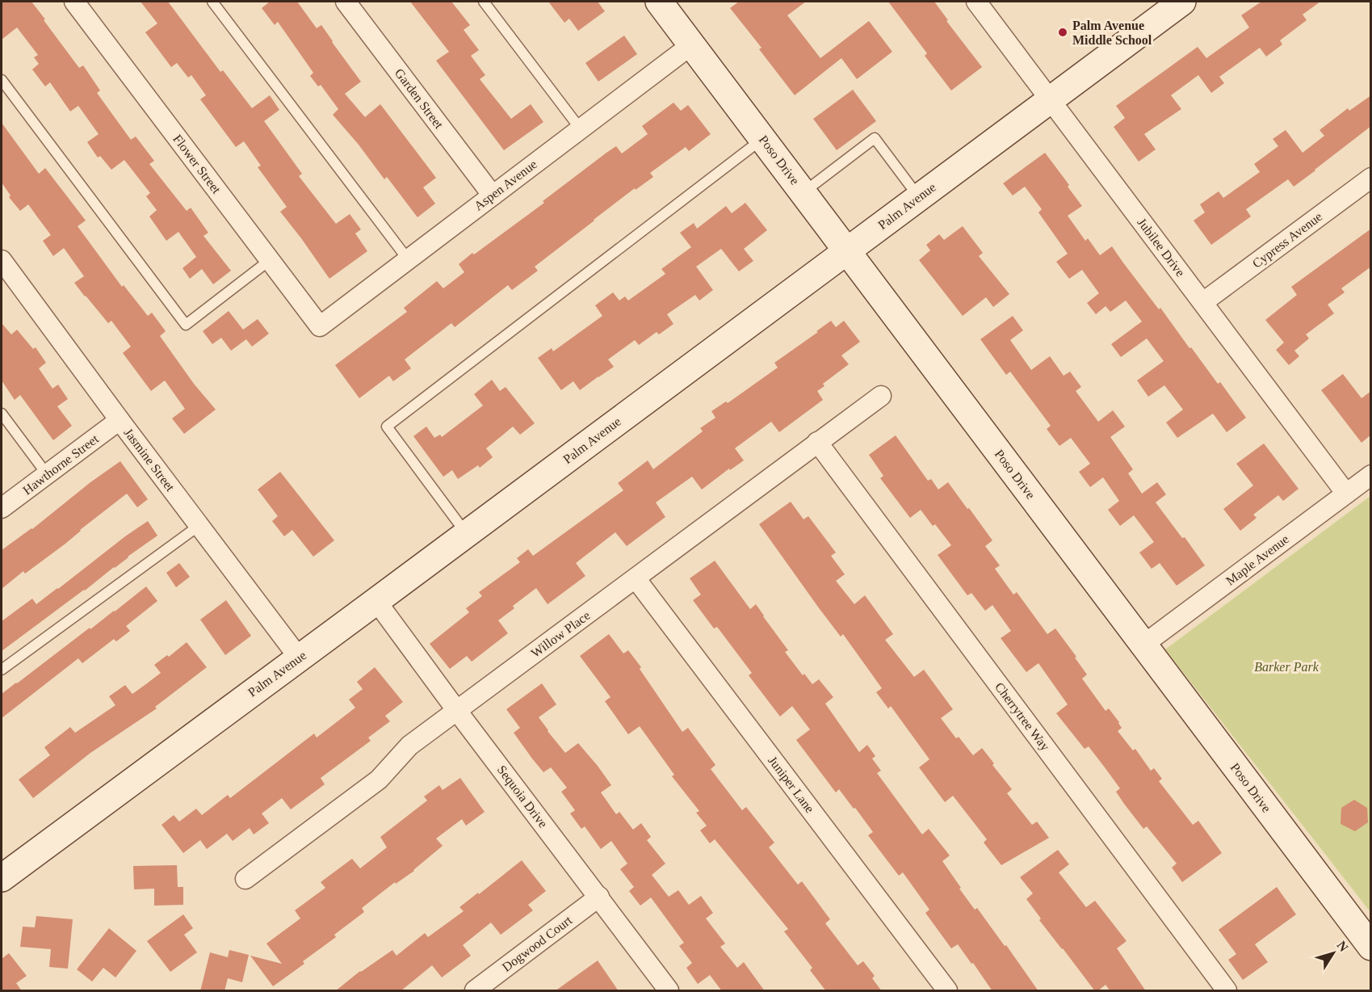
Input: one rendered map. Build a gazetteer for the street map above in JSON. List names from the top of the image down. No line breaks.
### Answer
{"streets":{"main road":["Poso Drive","Palm Avenue"],"street":["Garden Street","Flower Street","Aspen Avenue","Cypress Avenue","Jubilee Drive","Jasmine Street","Hawthorne Street","Maple Avenue","Willow Place","Cherrytree Way","Juniper Lane","Sequoia Drive","Dogwood Court"]},"crossings":[["Garden Street","Aspen Avenue"],["Poso Drive","Aspen Avenue"],["Poso Drive","Palm Avenue"],["Poso Drive","Maple Avenue"],["Flower Street","Aspen Avenue"],["Palm Avenue","Jubilee Drive"],["Palm Avenue","Jasmine Street"],["Palm Avenue","Sequoia Drive"],["Cypress Avenue","Jubilee Drive"],["Jubilee Drive","Maple Avenue"],["Jasmine Street","Hawthorne Street"],["Willow Place","Cherrytree Way"],["Willow Place","Juniper Lane"],["Willow Place","Sequoia Drive"],["Sequoia Drive","Dogwood Court"]],"parks":["Barker Park"],"places":["Palm Avenue Middle School"],"north":"top right"}
